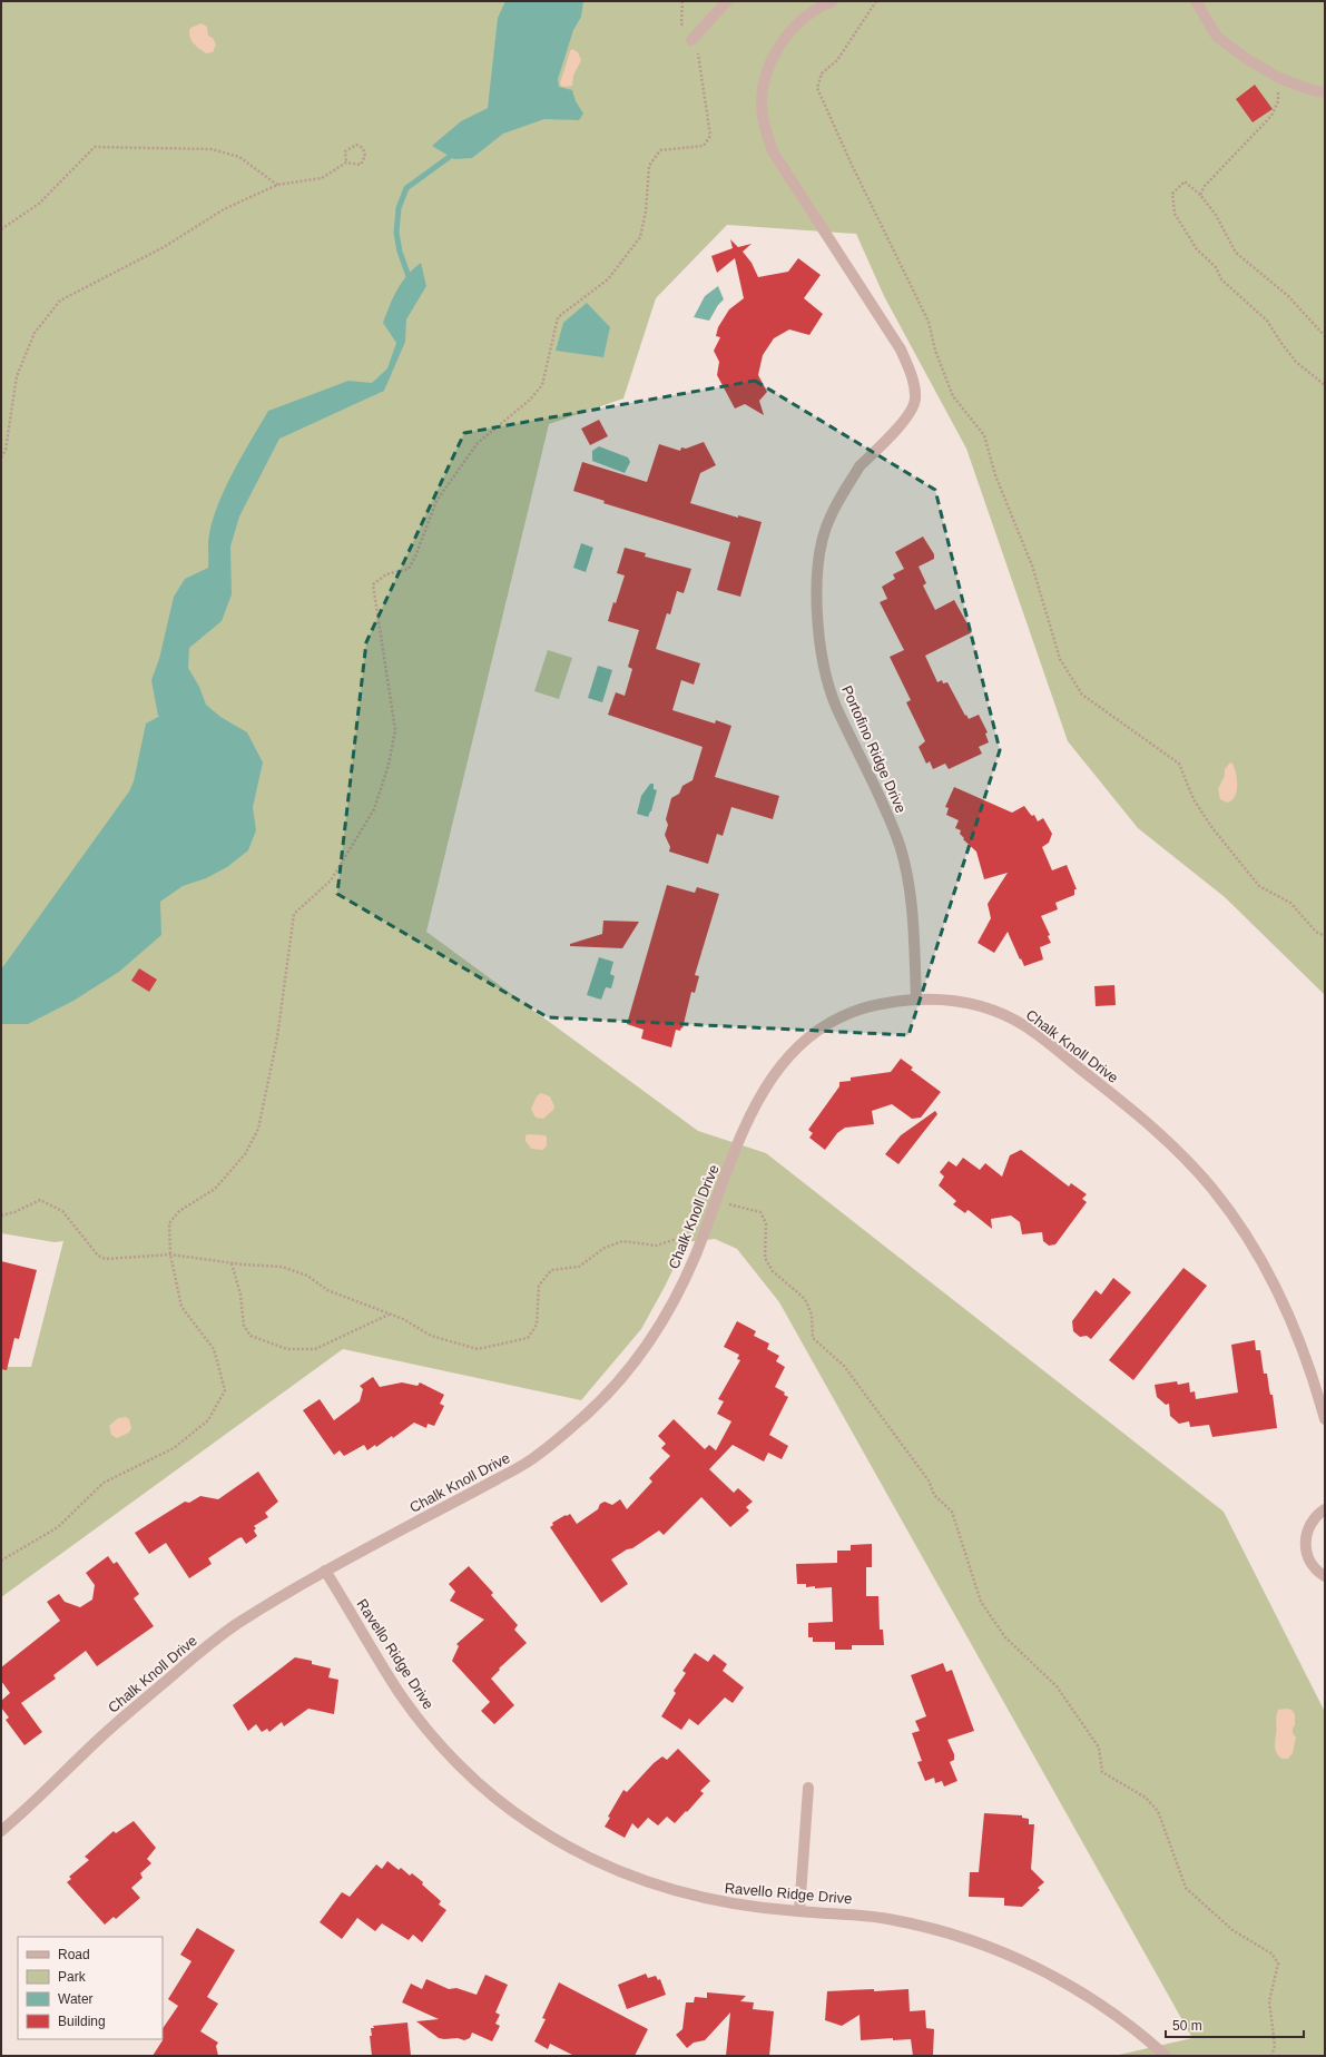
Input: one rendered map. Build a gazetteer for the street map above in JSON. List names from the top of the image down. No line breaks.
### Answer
{"streets":{"street":["Portofino Ridge Drive","Chalk Knoll Drive","Ravello Ridge Drive"]},"crossings":[["Portofino Ridge Drive","Chalk Knoll Drive"],["Chalk Knoll Drive","Ravello Ridge Drive"]],"legend":["Road","Park","Water","Building"],"scale_bar":"50 m"}
